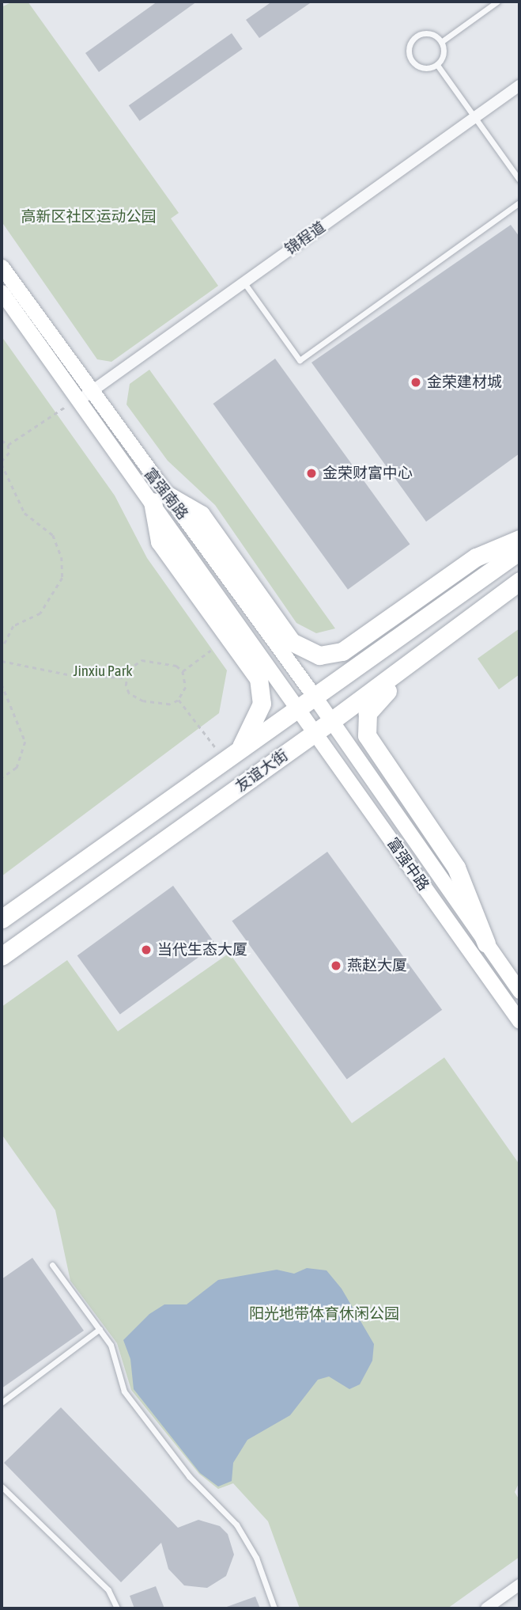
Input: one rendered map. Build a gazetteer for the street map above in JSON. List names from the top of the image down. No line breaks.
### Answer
{"streets":{"main road":["富强南路","友谊大街","富强中路"],"street":["锦程道"]},"crossings":[["锦程道","富强南路"],["富强南路","友谊大街"],["富强南路","富强中路"],["友谊大街","富强中路"]],"parks":["高新区社区运动公园","Jinxiu Park","阳光地带体育休闲公园"],"places":["金荣建材城","金荣财富中心","当代生态大厦","燕赵大厦"]}
